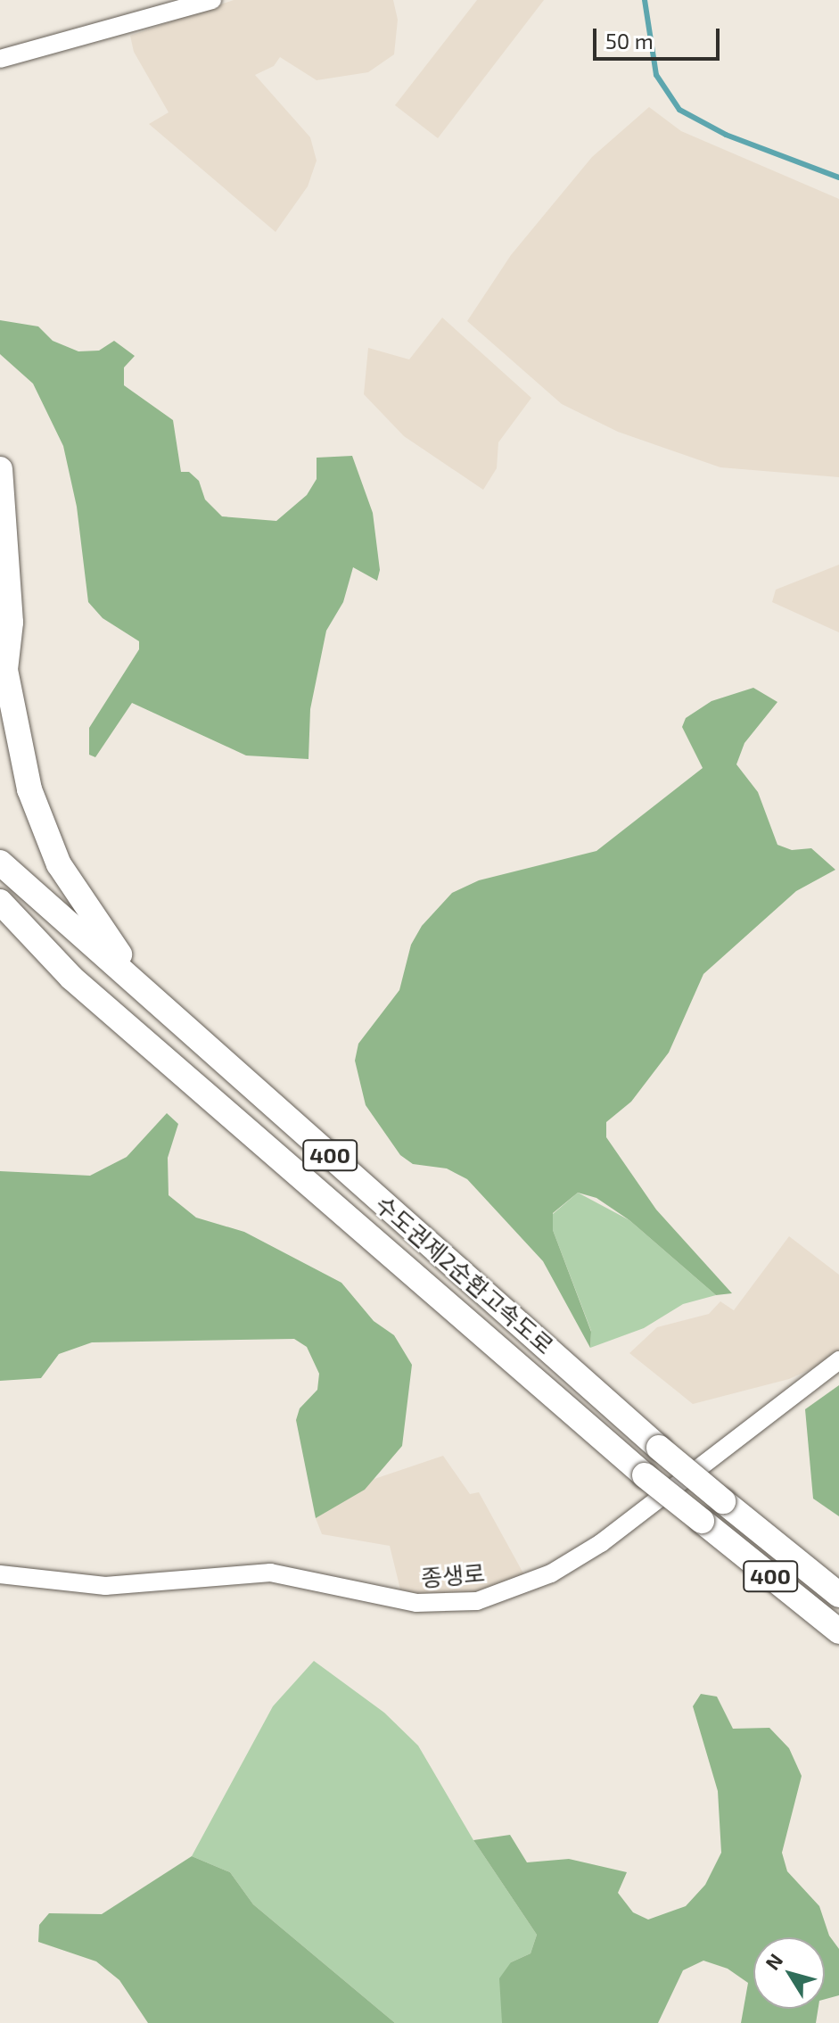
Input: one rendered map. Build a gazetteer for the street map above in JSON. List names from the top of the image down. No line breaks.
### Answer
{"streets":{"highway":["400","수도권제2순환고속도로"],"street":["종생로"]},"scale_bar":"50 m","north":"top left"}
